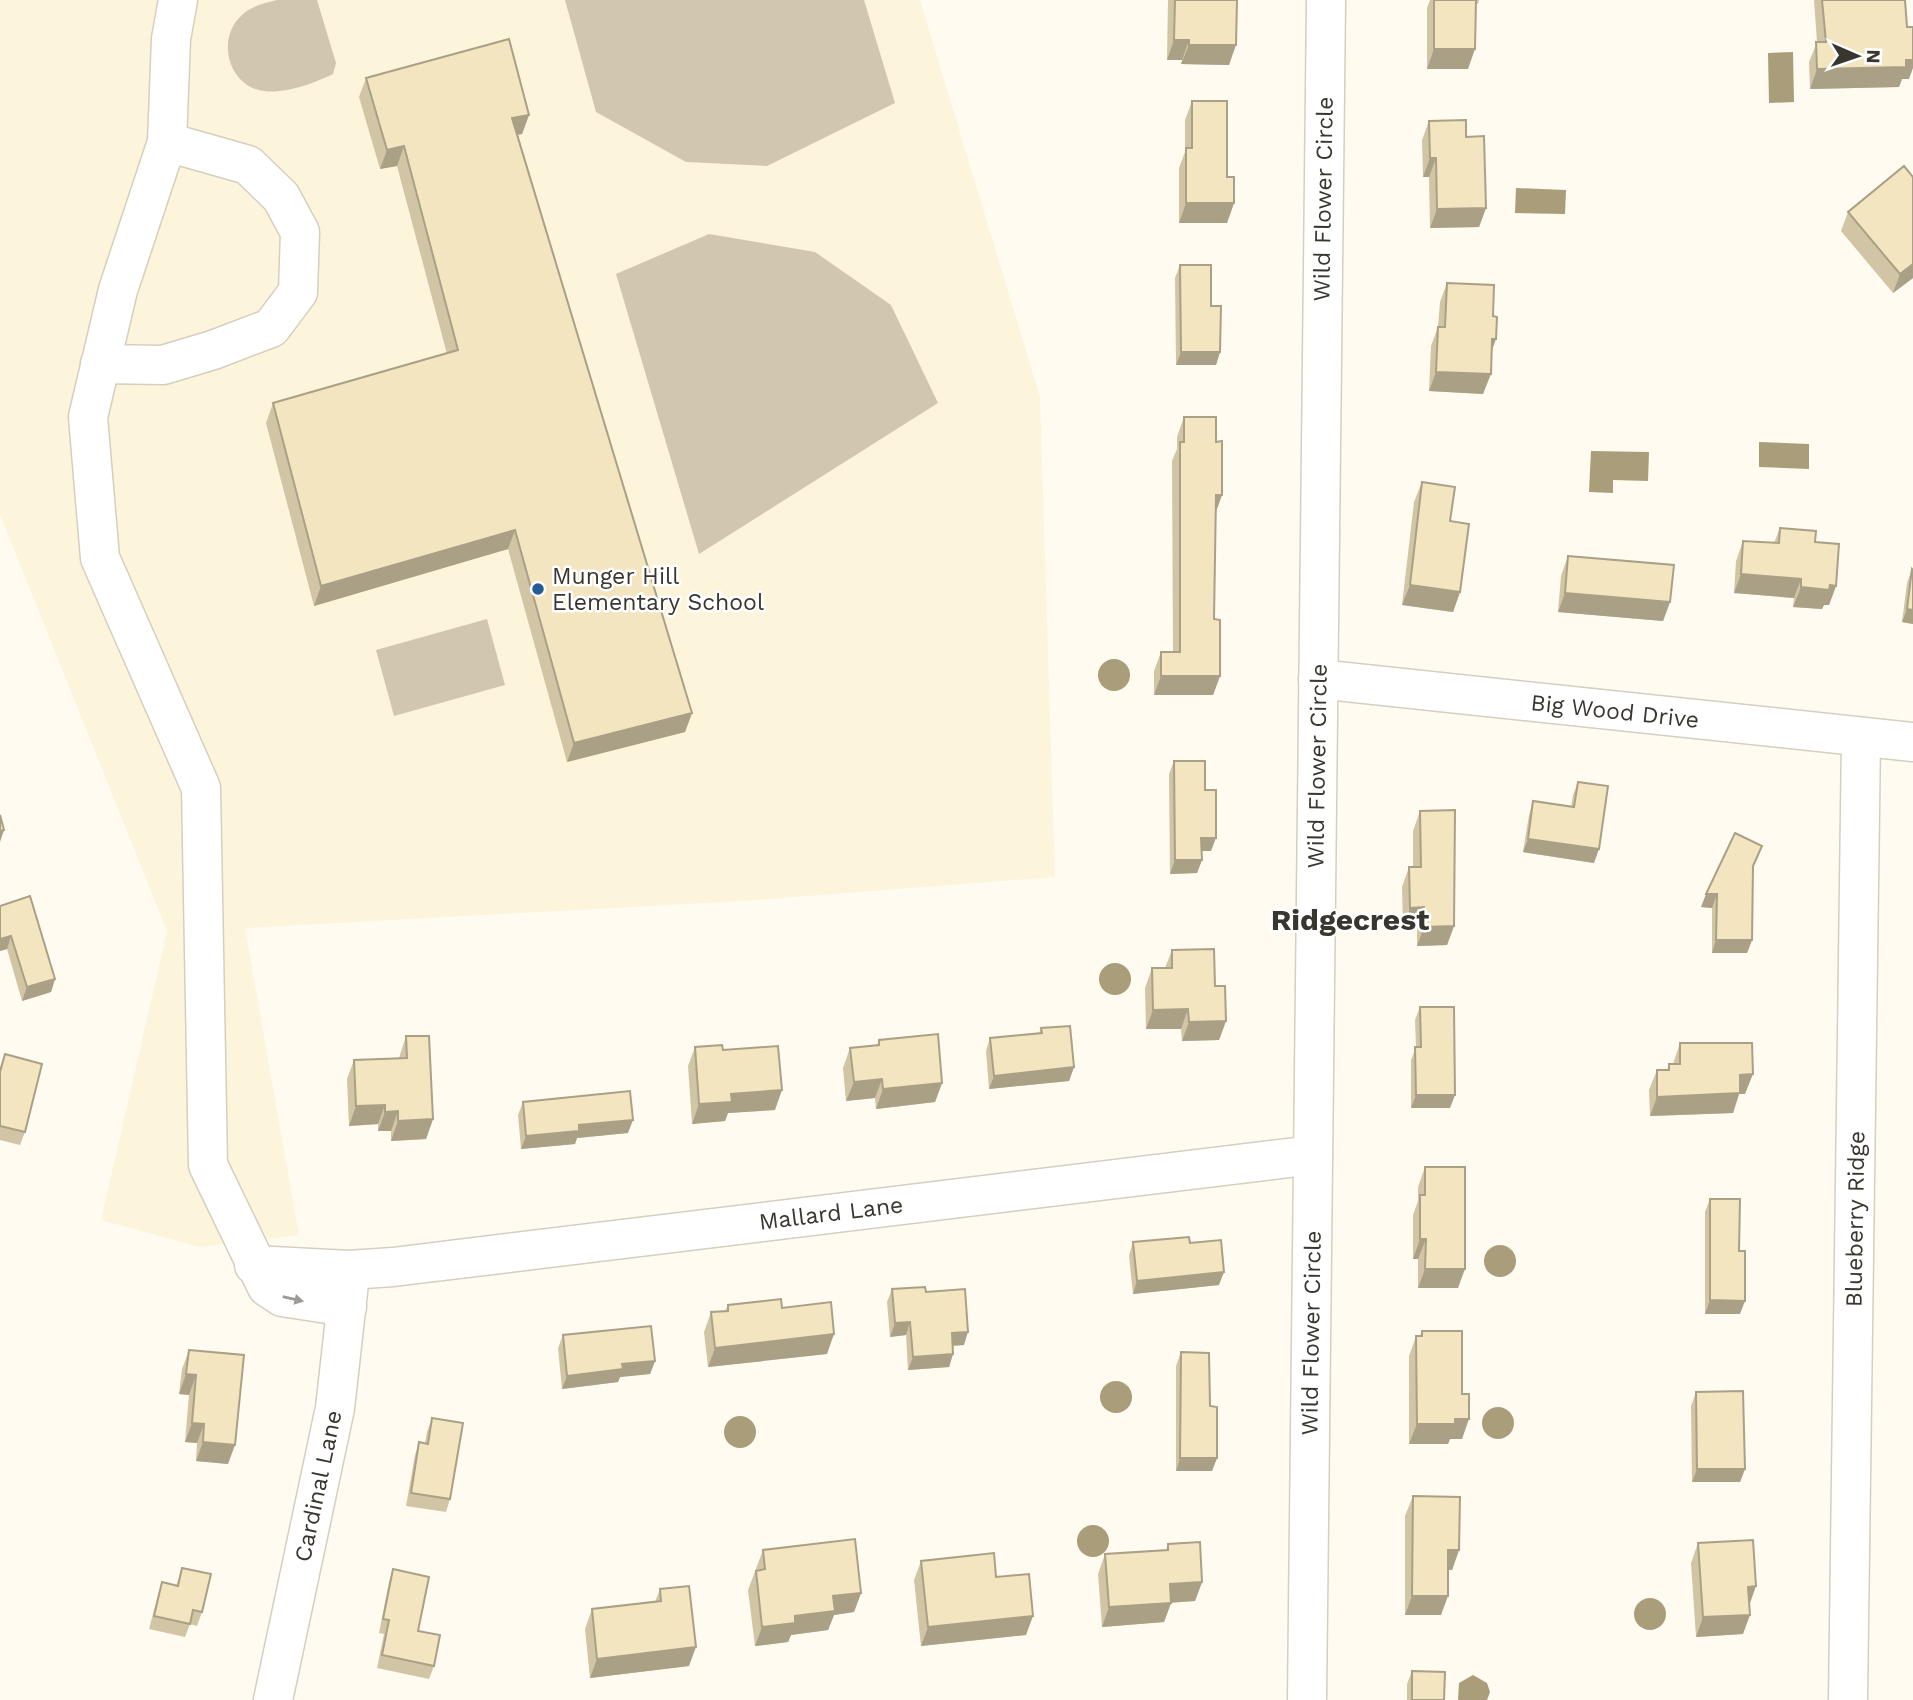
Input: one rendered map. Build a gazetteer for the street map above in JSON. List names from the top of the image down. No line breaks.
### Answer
{"streets":{"street":["Wild Flower Circle","Big Wood Drive","Mallard Lane","Blueberry Ridge","Cardinal Lane"]},"crossings":[["Wild Flower Circle","Big Wood Drive"],["Wild Flower Circle","Mallard Lane"],["Big Wood Drive","Blueberry Ridge"],["Mallard Lane","Cardinal Lane"]],"districts":["Ridgecrest"],"places":["Munger Hill Elementary School"],"north":"right"}
